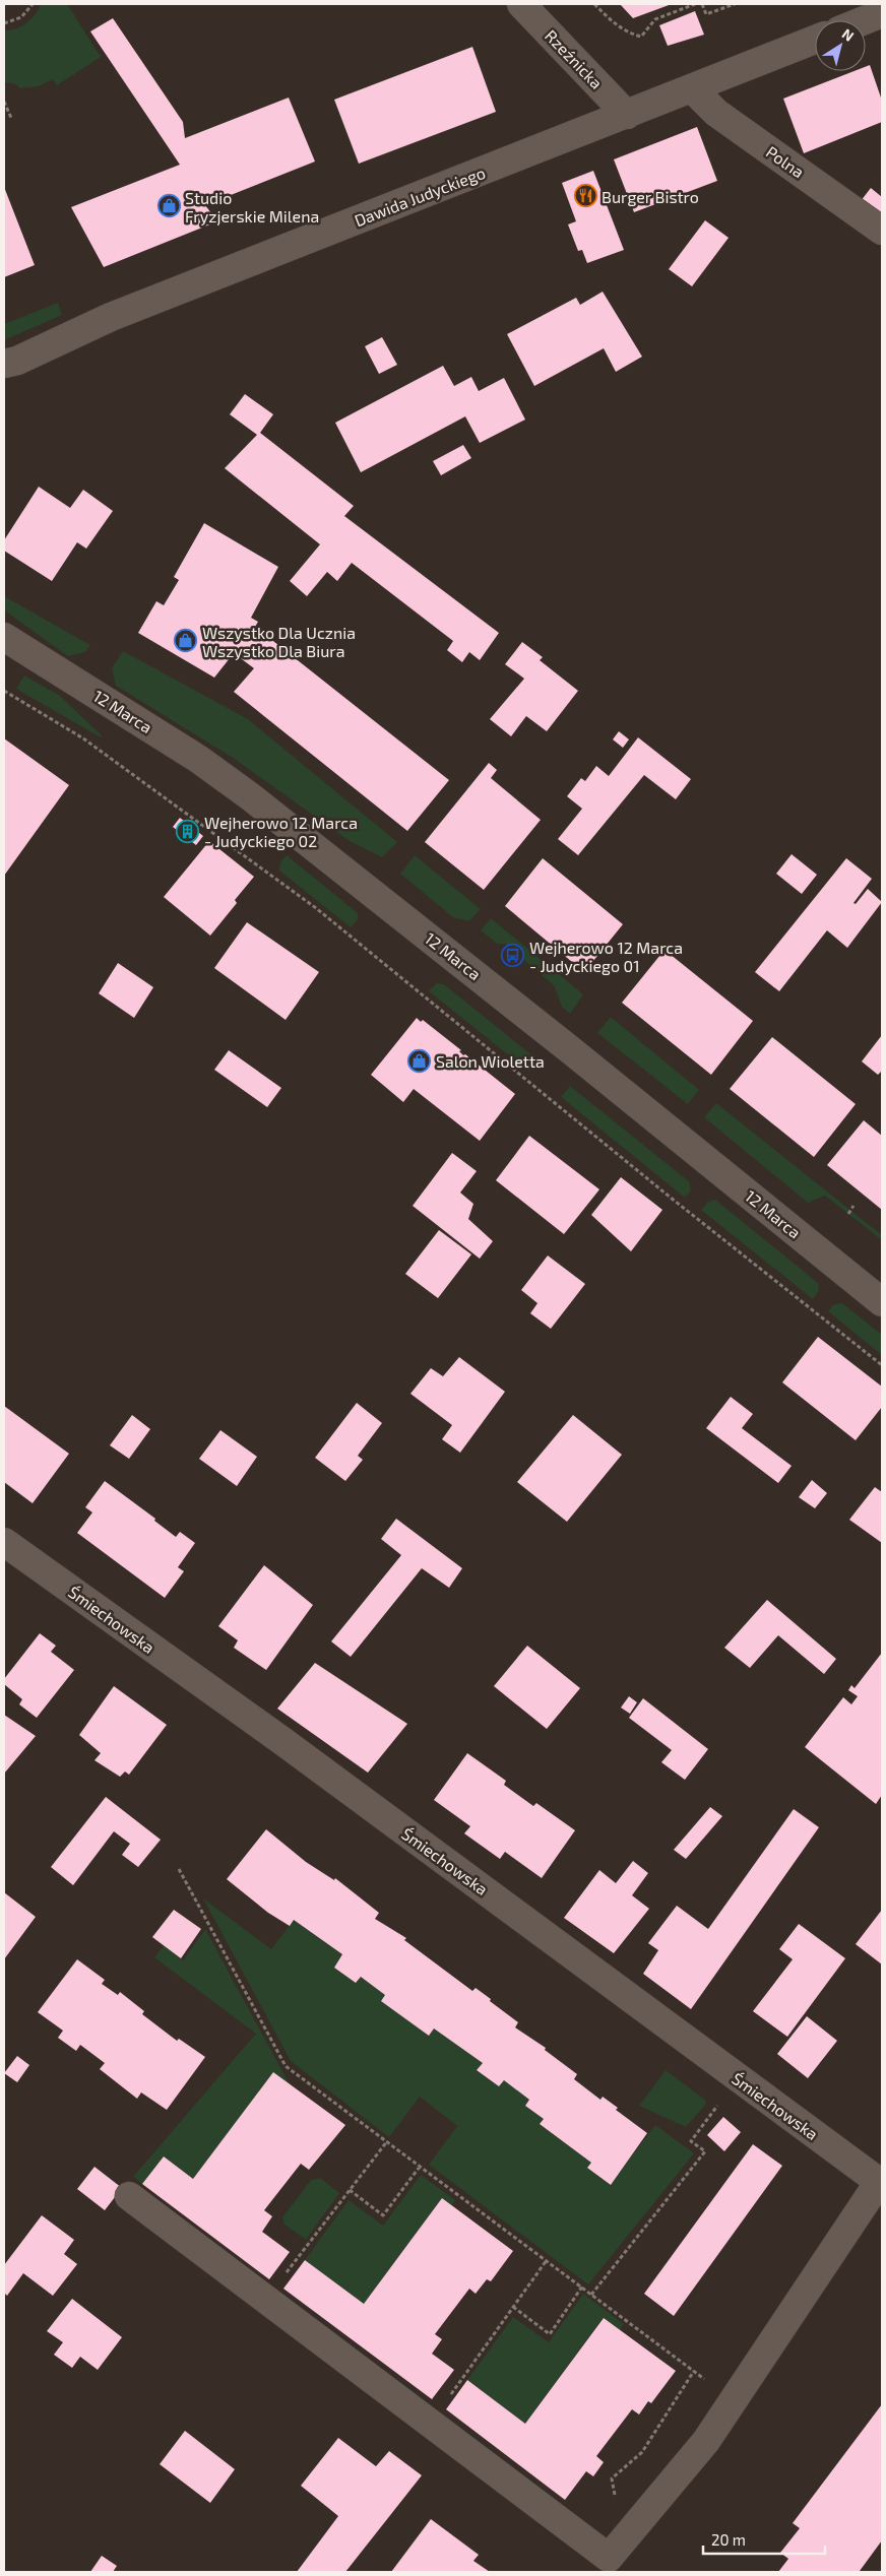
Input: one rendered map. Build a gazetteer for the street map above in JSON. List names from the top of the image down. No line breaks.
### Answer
{"streets":{"street":["Rzeźnicka","Polna","Dawida Judyckiego","12 Marca","Śmiechowska"]},"crossings":[["Rzeźnicka","Dawida Judyckiego"],["Polna","Dawida Judyckiego"]],"places":{"restaurant":["Burger Bistro"],"shop":["Studio Fryzjerskie Milena","Wszystko Dla Ucznia Wszystko Dla Biura","Salon Wioletta"],"building":["Wejherowo 12 Marca - Judyckiego 02"],"bus stop":["Wejherowo 12 Marca - Judyckiego 01"]},"scale_bar":"20 m","north":"top right"}
